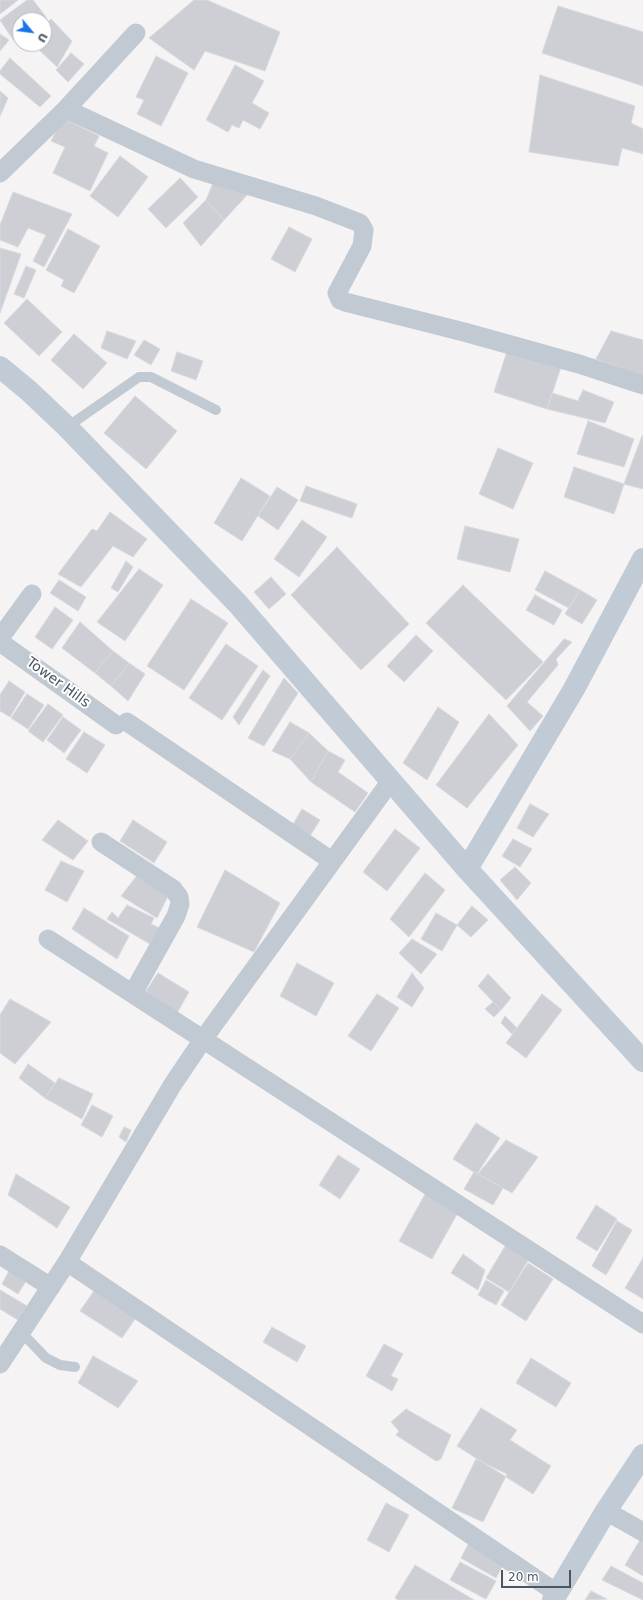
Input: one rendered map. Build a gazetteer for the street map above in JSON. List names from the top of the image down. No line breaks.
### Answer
{"streets":{"street":["Tower Hills"]},"scale_bar":"20 m","north":"bottom right"}
